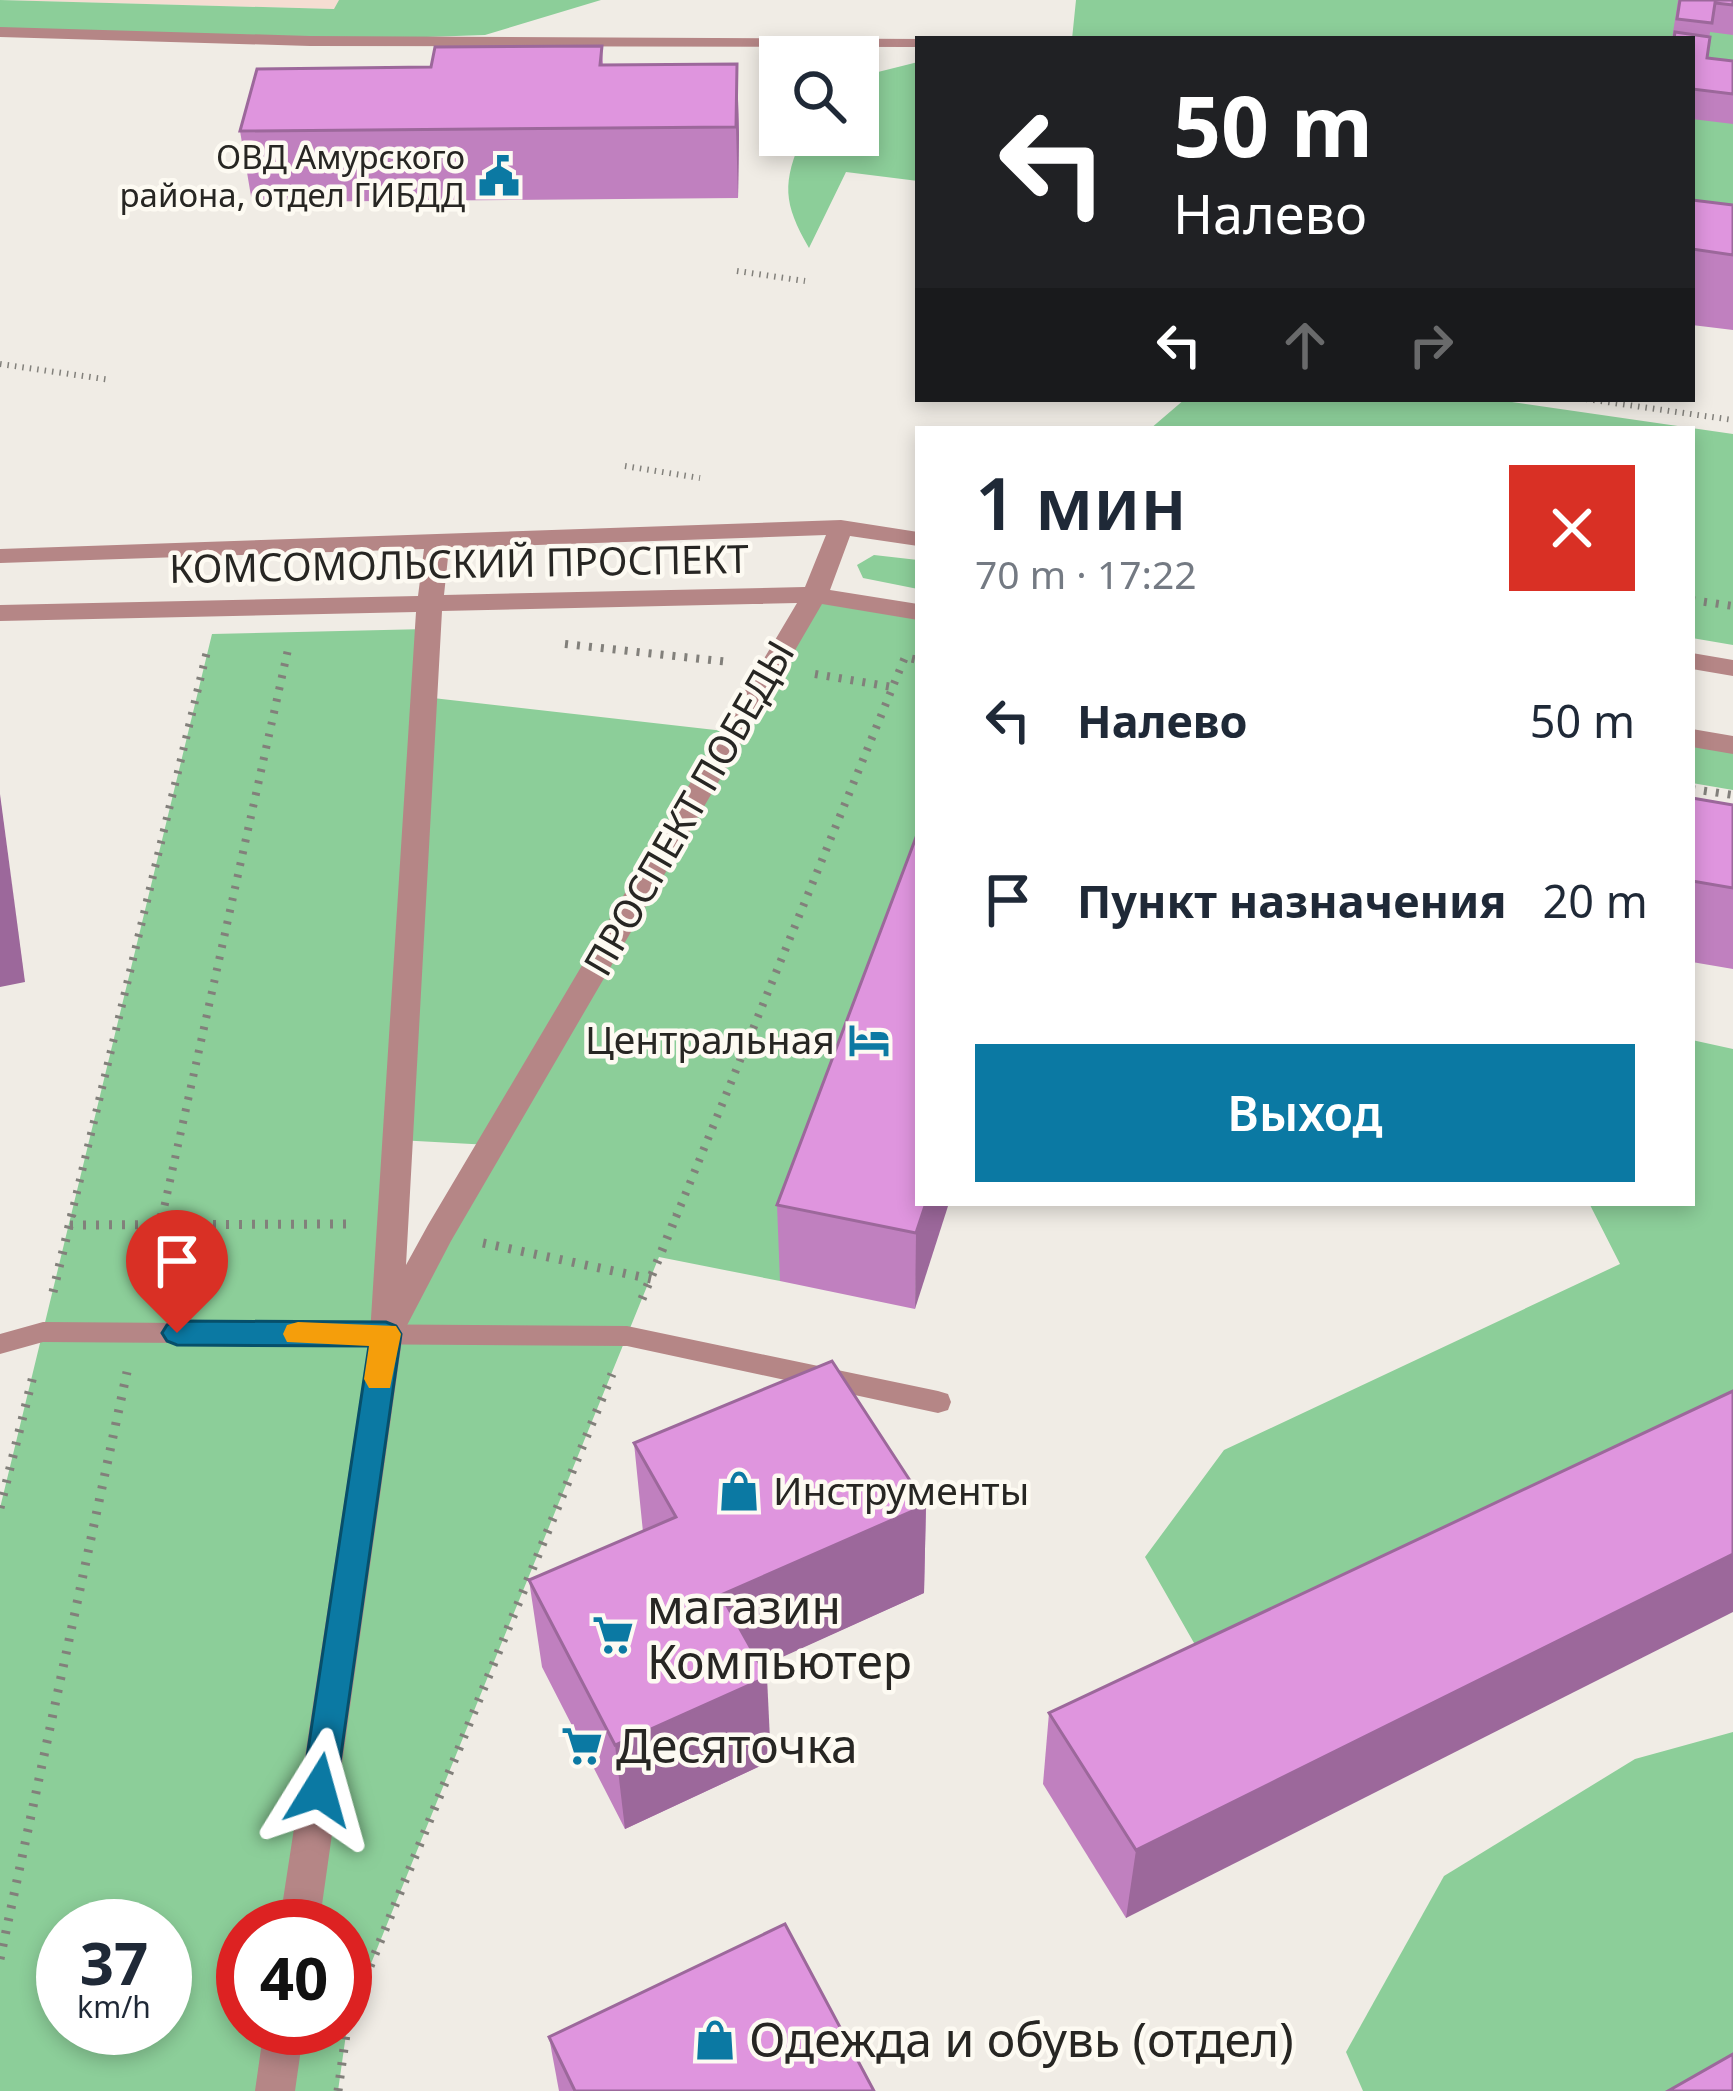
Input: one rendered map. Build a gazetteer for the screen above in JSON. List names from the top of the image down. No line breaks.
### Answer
{"streets":{"street":["КОМСОМОЛЬСКИЙ ПРОСПЕКТ","ПРОСПЕКТ ПОБЕДЫ"]},"crossings":[["КОМСОМОЛЬСКИЙ ПРОСПЕКТ","ПРОСПЕКТ ПОБЕДЫ"]],"places":{"public building":["ОВД Амурского района, отдел ГИБДД"],"hotel":["Центральная"],"shop":["Инструменты","Одежда и обувь (отдел)"],"supermarket":["магазин Компьютер","Десяточка"]},"page":{"turn":["50 m","Налево"],"heading":["1 мин","70 m · 17:22"],"list":[{"name":"Налево","value":"50 m"},{"name":"Пункт назначения","value":"20 m"}],"buttons":"Выход","speed":"37 km/h","limit":"40"}}
